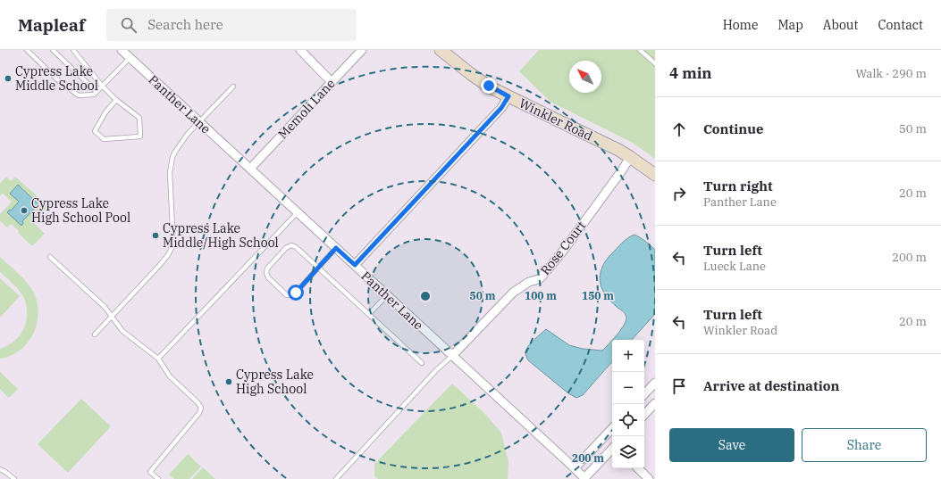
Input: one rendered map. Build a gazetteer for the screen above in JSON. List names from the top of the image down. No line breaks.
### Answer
{"streets":{"street":["Panther Lane","Memoli Lane","Winkler Road","Rose Court"]},"crossings":[["Panther Lane","Memoli Lane"],["Panther Lane","Rose Court"],["Winkler Road","Rose Court"]],"places":["Cypress Lake Middle School","Cypress Lake High School Pool","Cypress Lake Middle/High School","Cypress Lake High School"],"north":"top left","page":{"header":"Mapleaf","search":"Search here","nav":["Home","Map","About","Contact"],"heading":["4 min","Walk · 290 m"],"list":[["Continue","50 m"],["Turn right","Panther Lane","20 m"],["Turn left","Lueck Lane","200 m"],["Turn left","Winkler Road","20 m"],"Arrive at destination"],"map_buttons":["+","−"],"buttons":["Save","Share"]},"rings":["50 m","100 m","150 m","200 m"]}
